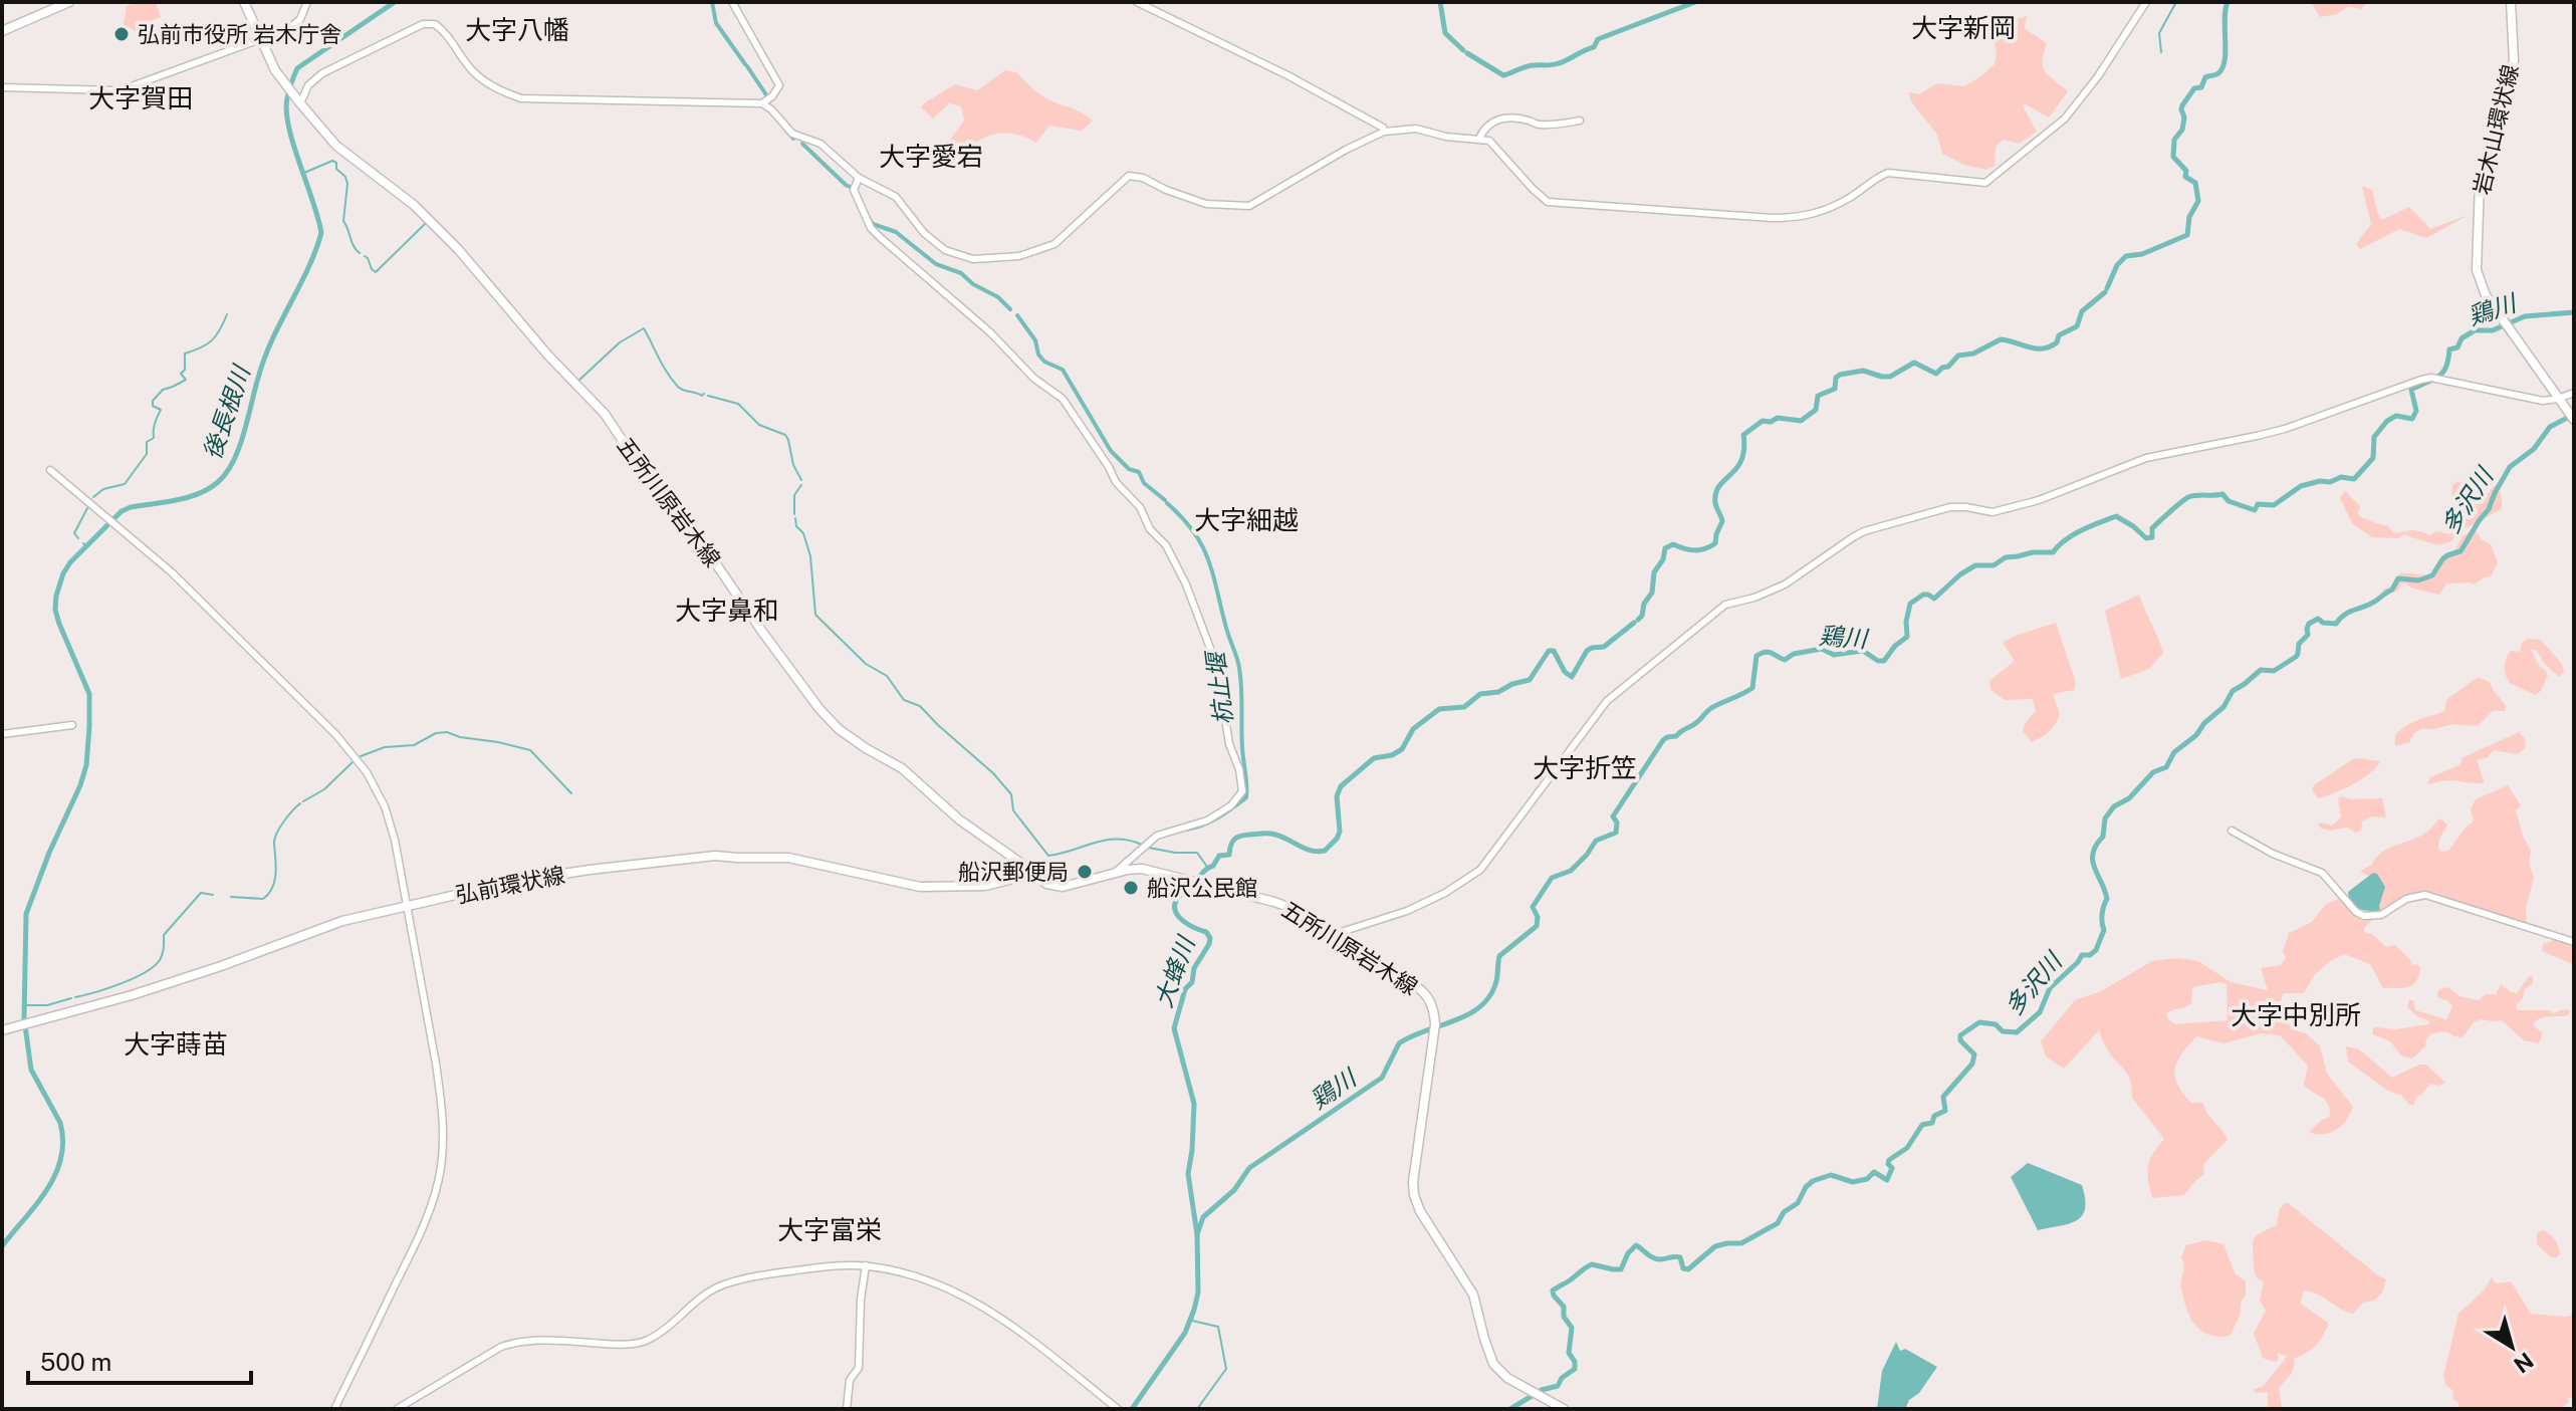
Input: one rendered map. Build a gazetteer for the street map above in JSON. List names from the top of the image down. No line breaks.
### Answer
{"streets":{"main road":["岩木山環状線","五所川原岩木線","弘前環状線"]},"crossings":[["五所川原岩木線","弘前環状線"]],"districts":["大字新岡","大字八幡","大字賀田","大字愛宕","大字細越","大字鼻和","大字折笠","大字中別所","大字蒔苗","大字富栄"],"water":["鶏川","後長根川","多沢川","杭止堰","大蜂川"],"places":["弘前市役所 岩木庁舎","船沢郵便局","船沢公民館"],"scale_bar":"500 m","north":"bottom right"}
